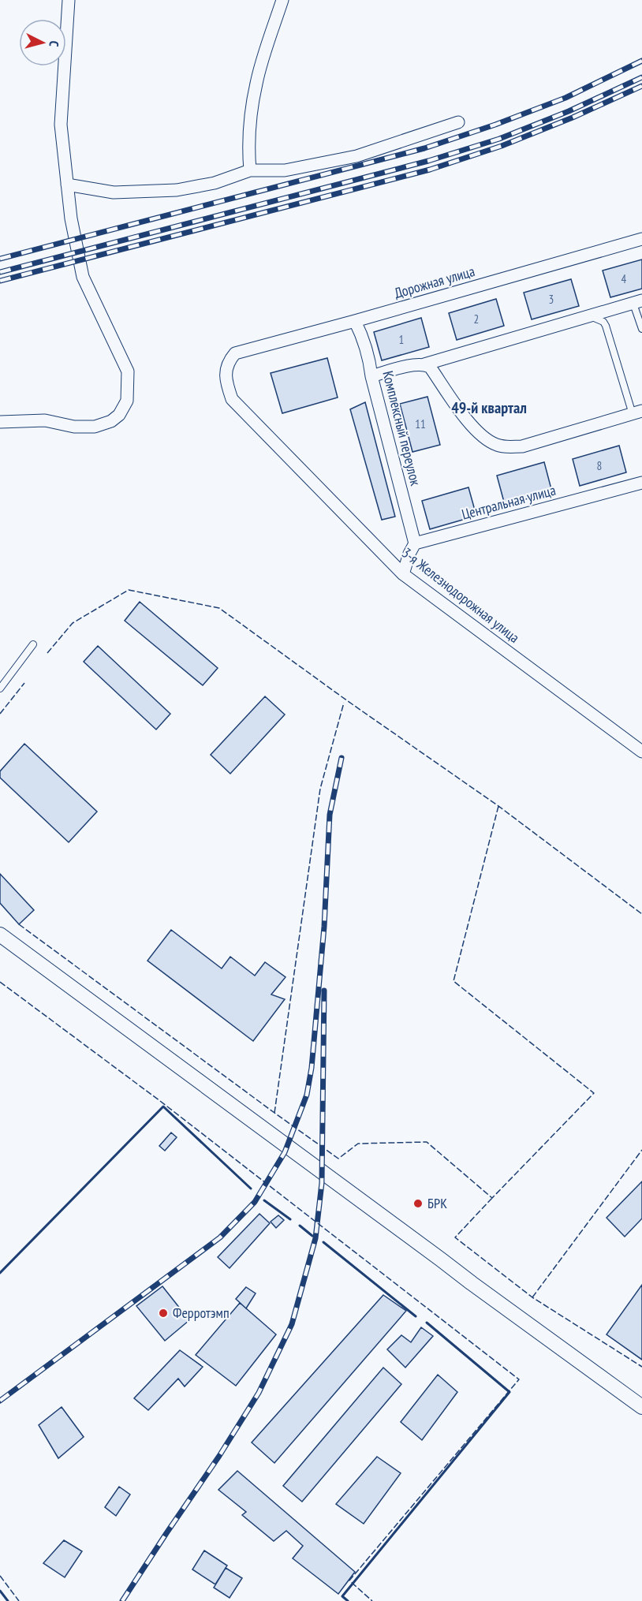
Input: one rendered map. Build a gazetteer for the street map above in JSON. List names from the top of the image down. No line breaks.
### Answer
{"streets":{"street":["Дорожная улица","Комплексный переулок","Центральная улица","3-я Железнодорожная улица"]},"crossings":[["Дорожная улица","Комплексный переулок"],["Дорожная улица","3-я Железнодорожная улица"],["Комплексный переулок","Центральная улица"]],"districts":["49-й квартал"],"places":["БРК","Ферротэмп"],"house_numbers":["4","3","2","1","11","8"],"north":"right"}
